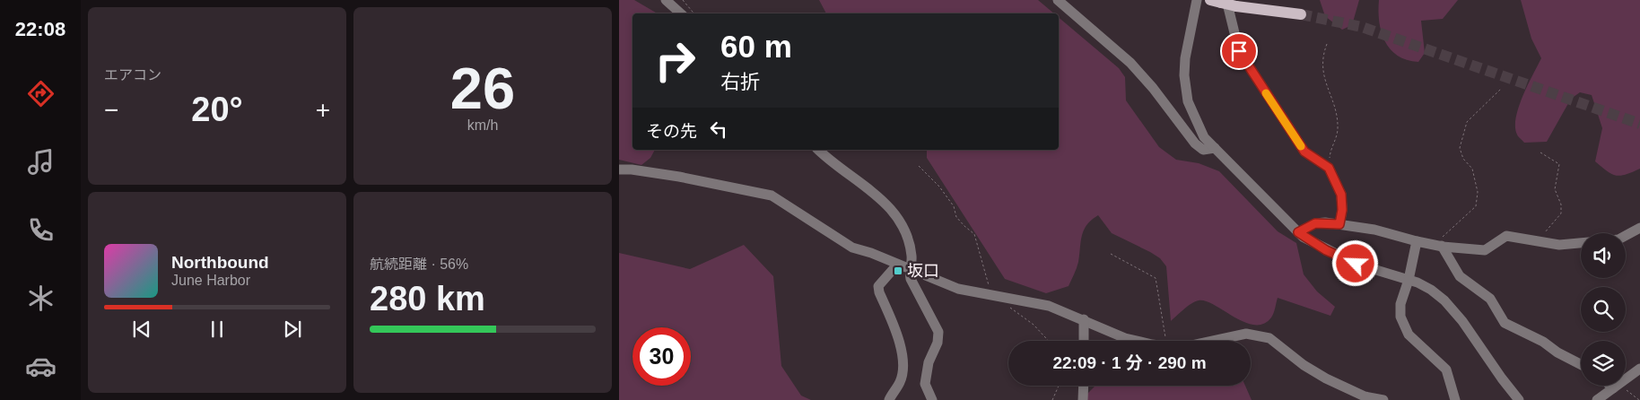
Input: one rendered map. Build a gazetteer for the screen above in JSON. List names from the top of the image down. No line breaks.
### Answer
{"places":{"transit":["坂口"]},"page":{"tabs":"22:08","tile":["エアコン",["26","km/h"],["航続距離 · 56%","280 km"]],"turn":["60 m","右折"],"heat":["−","20°","+"],"then":"その先","song":["Northbound","June Harbor"],"limit":"30","trip":"22:09 · 1 分 · 290 m"}}
